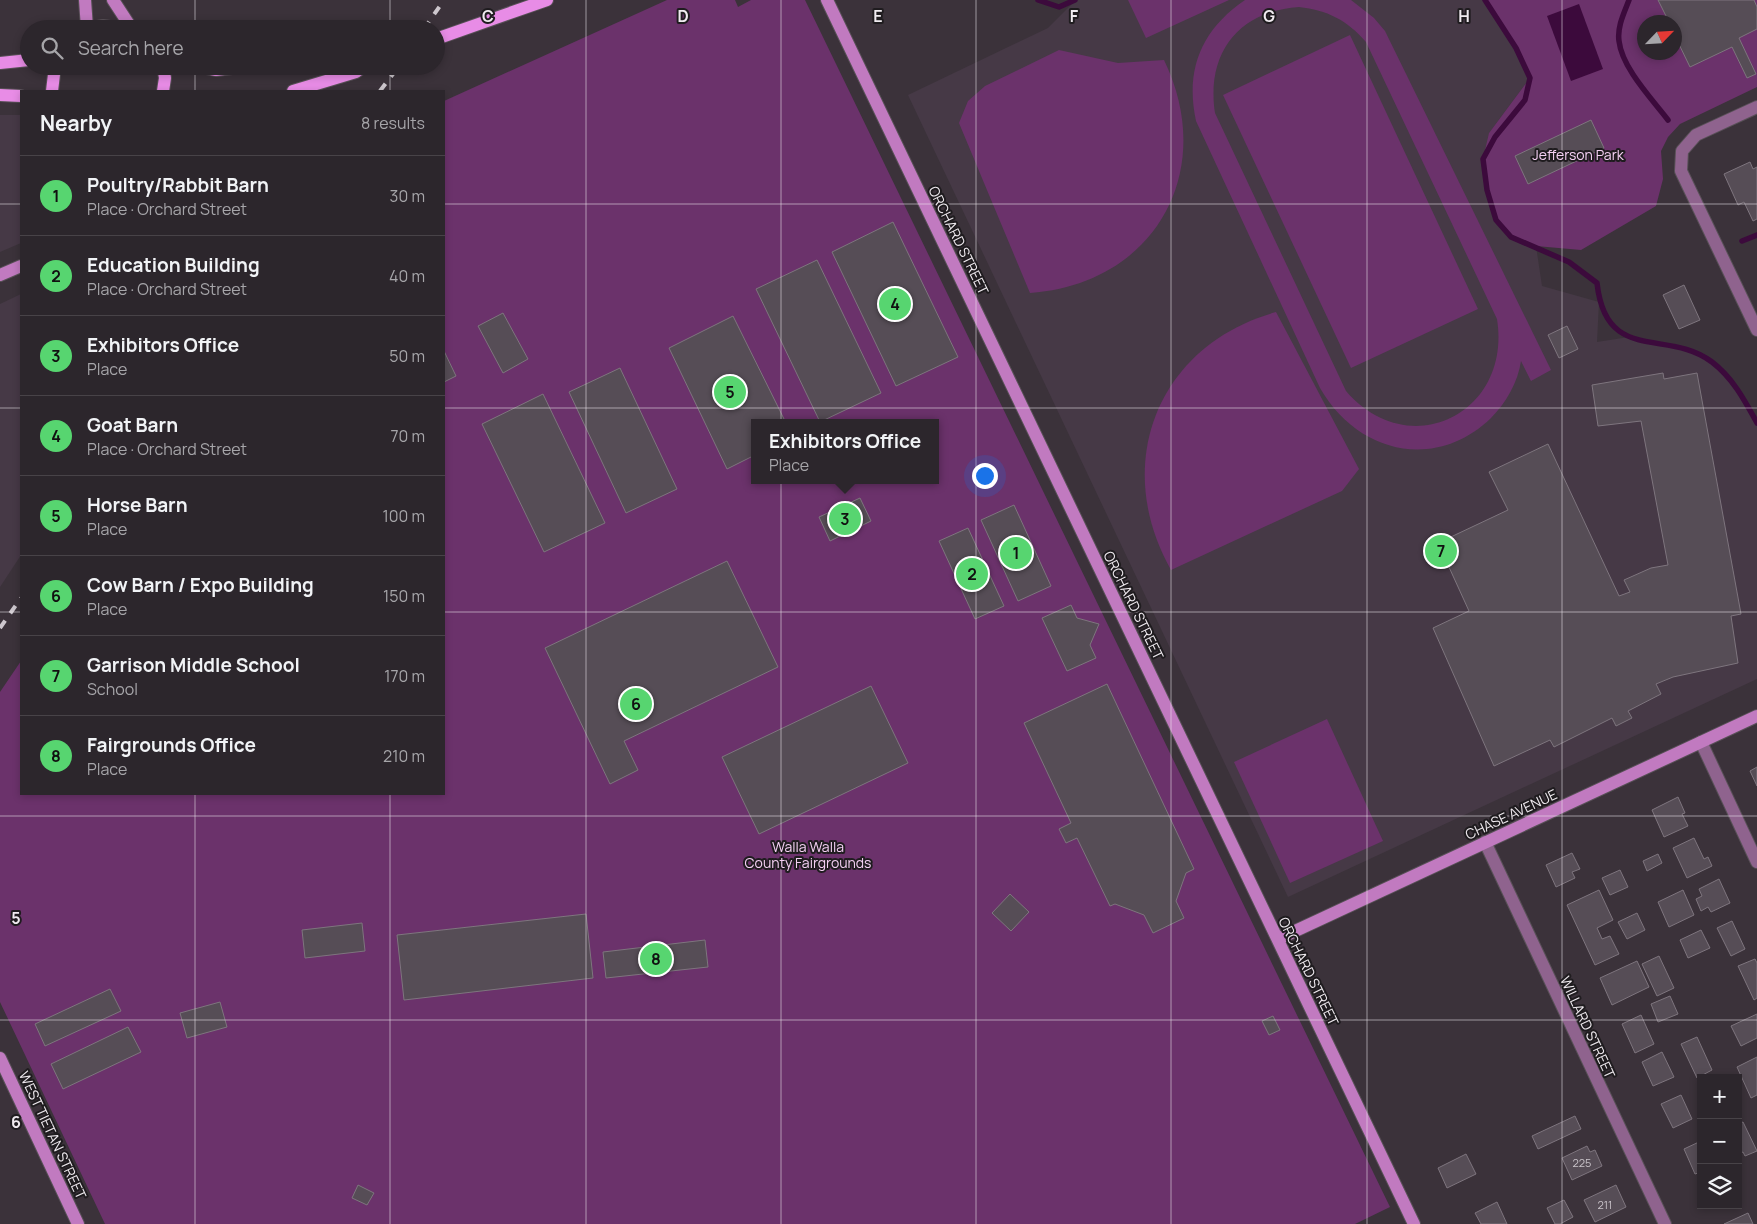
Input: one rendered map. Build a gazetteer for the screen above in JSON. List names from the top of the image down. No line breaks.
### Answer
{"streets":{"street":["ORCHARD STREET","CHASE AVENUE","WILLARD STREET","WEST TIETAN STREET"]},"crossings":[["ORCHARD STREET","CHASE AVENUE"],["CHASE AVENUE","WILLARD STREET"]],"parks":["Jefferson Park","Walla Walla County Fairgrounds"],"house_numbers":["225","211"],"north":"top right","page":{"search":"Search here","heading":["Nearby","8 results"],"list":[{"mark":"1","name":"Poultry/Rabbit Barn","note":"Place · Orchard Street","value":"30 m"},{"mark":"2","name":"Education Building","note":"Place · Orchard Street","value":"40 m"},{"mark":"3","name":"Exhibitors Office","note":"Place","value":"50 m"},{"mark":"4","name":"Goat Barn","note":"Place · Orchard Street","value":"70 m"},{"mark":"5","name":"Horse Barn","note":"Place","value":"100 m"},{"mark":"6","name":"Cow Barn / Expo Building","note":"Place","value":"150 m"},{"mark":"7","name":"Garrison Middle School","note":"School","value":"170 m"},{"mark":"8","name":"Fairgrounds Office","note":"Place","value":"210 m"}],"pins":["4","5","3","7","1","2","6","8"],"popup":["Exhibitors Office","Place"],"map_buttons":["+","−"]},"grid":{"columns":["C","D","E","F","G","H"],"rows":["5","6"]}}
